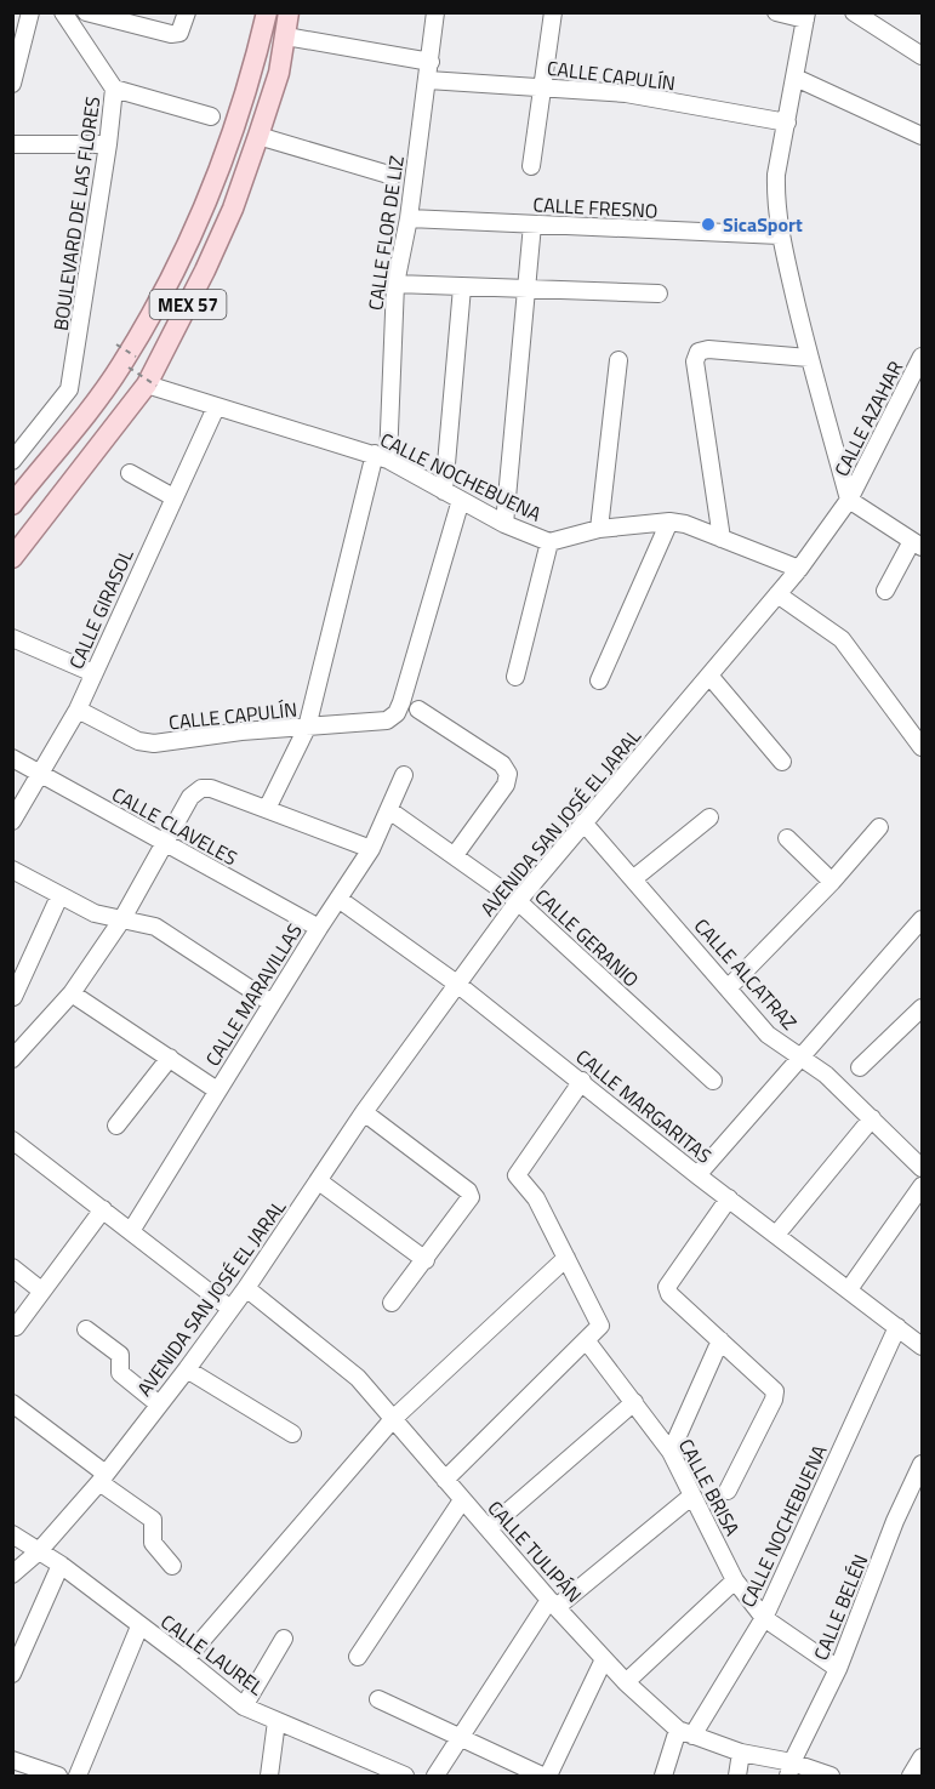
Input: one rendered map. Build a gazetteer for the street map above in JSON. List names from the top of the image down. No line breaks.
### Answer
{"streets":{"main road":["MEX 57"],"street":["CALLE CAPULÍN","CALLE FRESNO","BOULEVARD DE LAS FLORES","CALLE FLOR DE LIZ","CALLE AZAHAR","CALLE NOCHEBUENA","CALLE GIRASOL","AVENIDA SAN JOSÉ EL JARAL","CALLE CLAVELES","CALLE GERANIO","CALLE ALCATRAZ","CALLE MARAVILLAS","CALLE MARGARITAS","CALLE BRISA","CALLE TULIPÁN","CALLE BELÉN","CALLE LAUREL"]},"crossings":[["CALLE CAPULÍN","CALLE FLOR DE LIZ"],["CALLE CAPULÍN","CALLE NOCHEBUENA"],["CALLE CAPULÍN","CALLE GIRASOL"],["CALLE FRESNO","CALLE FLOR DE LIZ"],["CALLE FLOR DE LIZ","CALLE NOCHEBUENA"],["MEX 57","CALLE NOCHEBUENA"],["CALLE AZAHAR","AVENIDA SAN JOSÉ EL JARAL"],["CALLE NOCHEBUENA","CALLE GIRASOL"],["CALLE NOCHEBUENA","AVENIDA SAN JOSÉ EL JARAL"],["CALLE NOCHEBUENA","CALLE MARGARITAS"],["CALLE NOCHEBUENA","CALLE BRISA"],["CALLE NOCHEBUENA","CALLE TULIPÁN"],["CALLE GIRASOL","CALLE CLAVELES"],["AVENIDA SAN JOSÉ EL JARAL","CALLE GERANIO"],["AVENIDA SAN JOSÉ EL JARAL","CALLE ALCATRAZ"],["AVENIDA SAN JOSÉ EL JARAL","CALLE MARGARITAS"],["AVENIDA SAN JOSÉ EL JARAL","CALLE TULIPÁN"],["AVENIDA SAN JOSÉ EL JARAL","CALLE LAUREL"],["CALLE CLAVELES","CALLE MARAVILLAS"],["CALLE GERANIO","CALLE MARAVILLAS"],["CALLE MARAVILLAS","CALLE MARGARITAS"],["CALLE BRISA","CALLE BELÉN"],["CALLE TULIPÁN","CALLE BELÉN"]],"places":["SicaSport"]}
